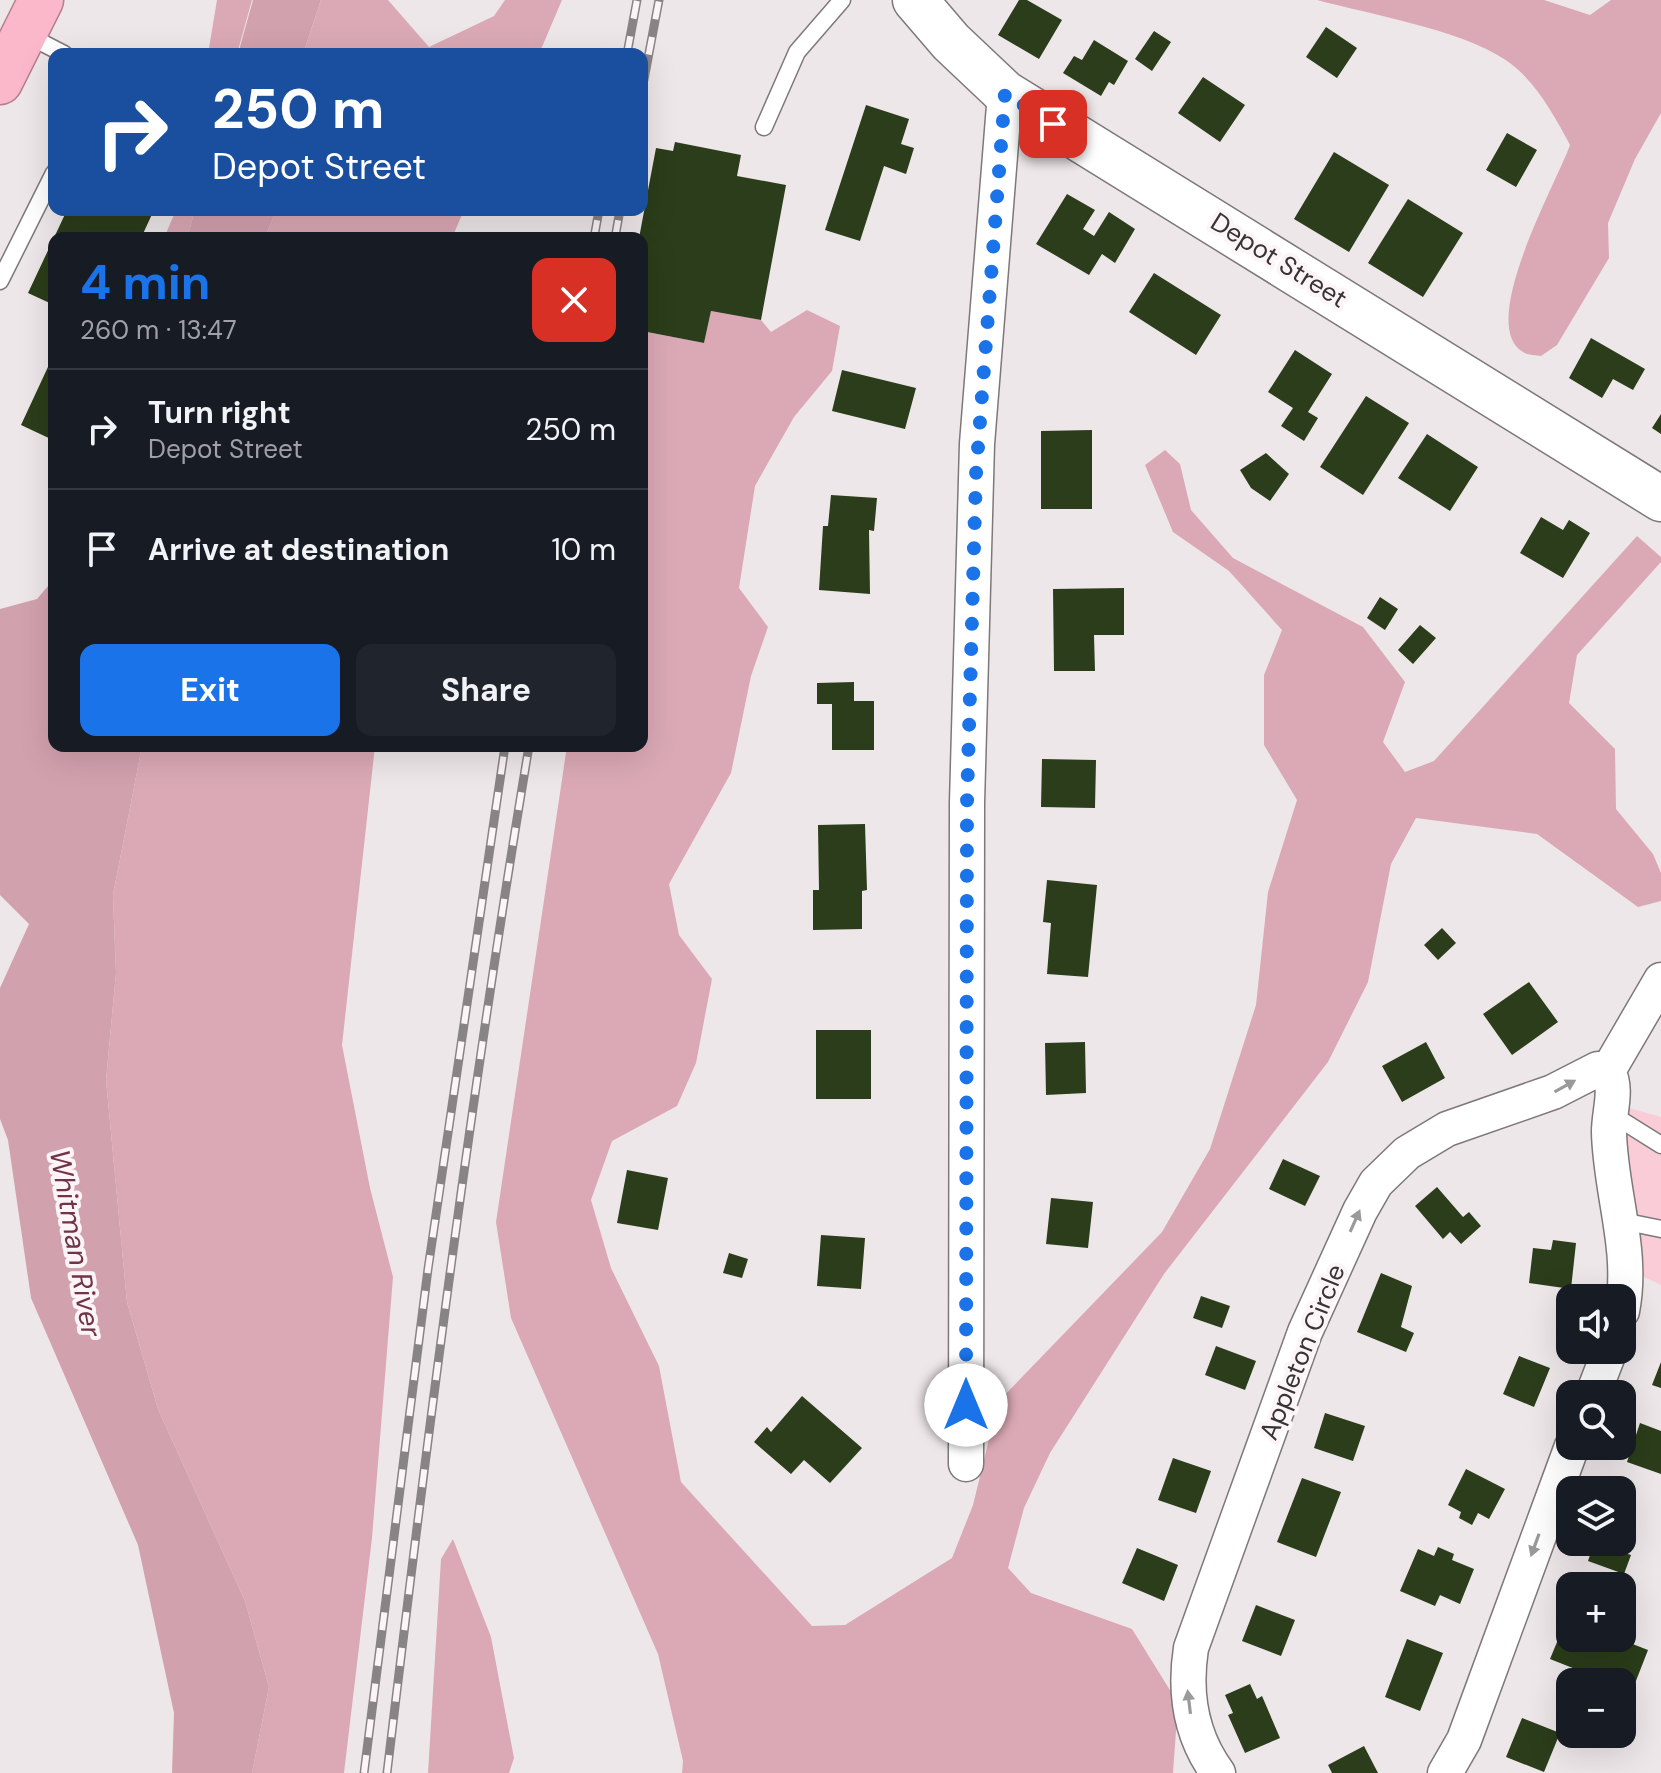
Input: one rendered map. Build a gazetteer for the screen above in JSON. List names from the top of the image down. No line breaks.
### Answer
{"streets":{"main road":["Depot Street"],"street":["Appleton Circle"]},"one_way":["Appleton Circle"],"water":["Whitman River"],"page":{"turn":["250 m","Depot Street"],"heading":["4 min","260 m · 13:47"],"list":[{"name":"Turn right","note":"Depot Street","value":"250 m"},{"name":"Arrive at destination","value":"10 m"}],"buttons":["Exit","Share"],"map_buttons":["+","−"]}}
